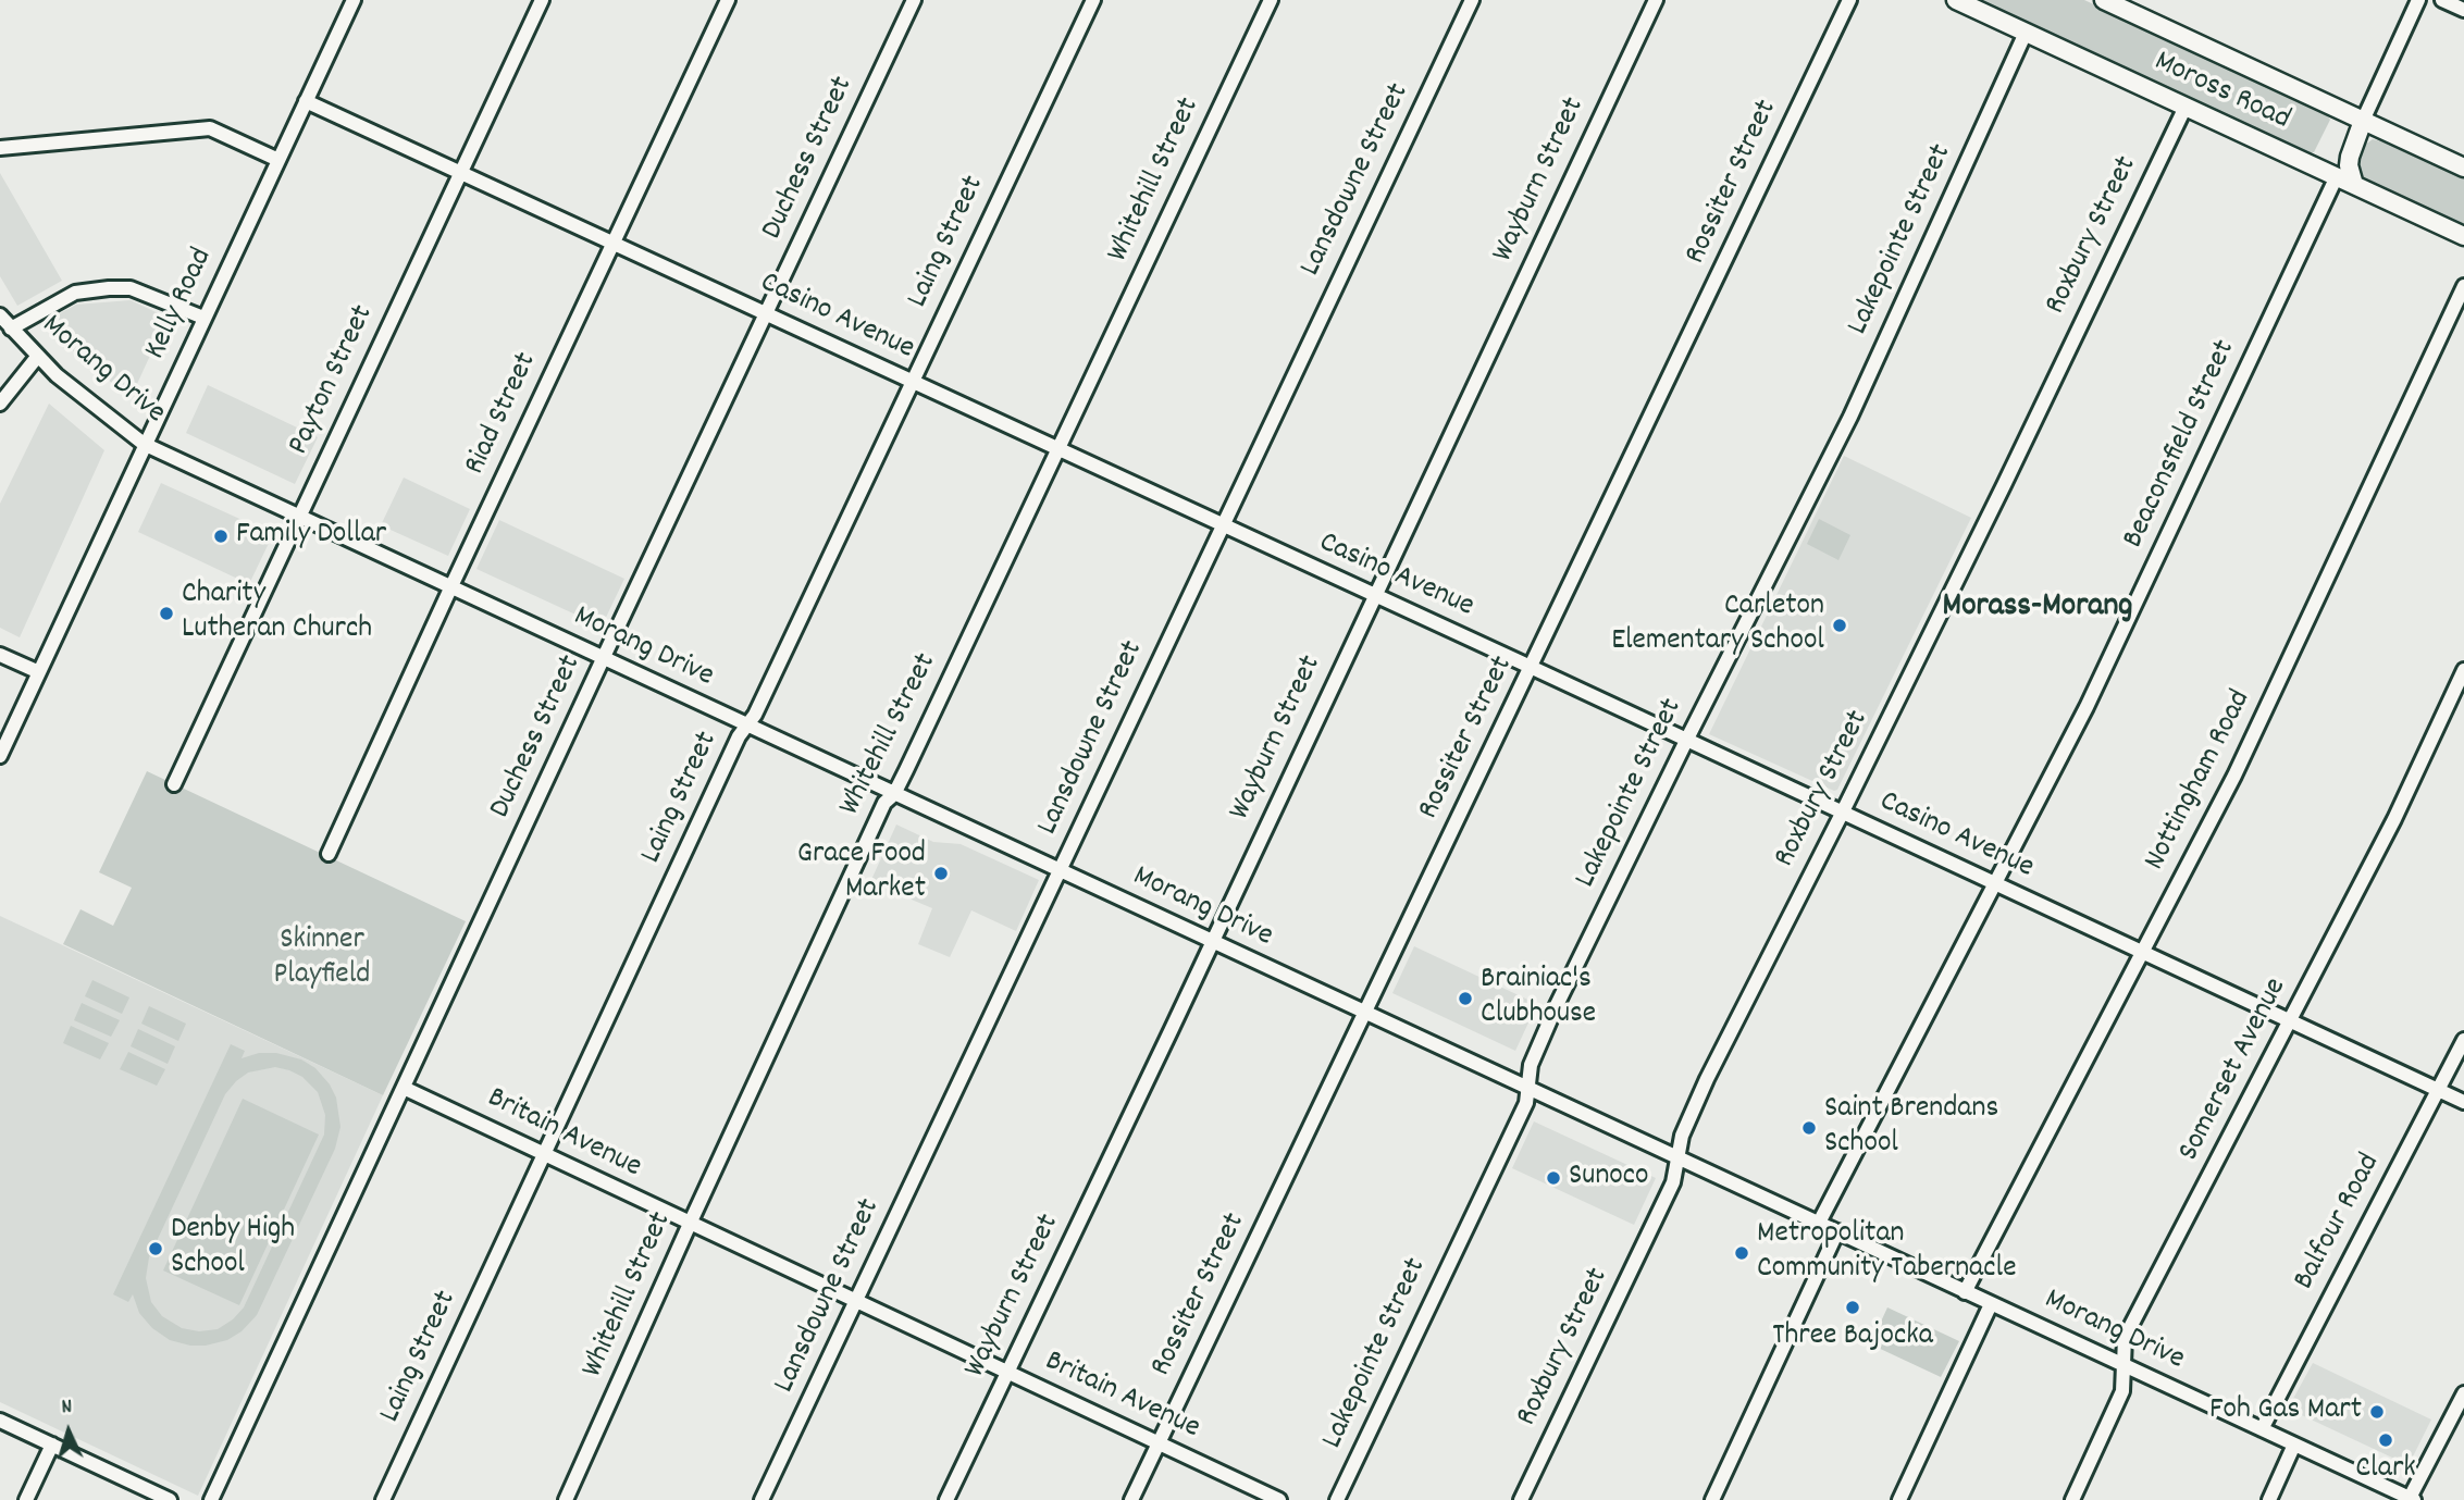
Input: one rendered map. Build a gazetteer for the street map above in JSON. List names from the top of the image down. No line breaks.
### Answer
{"streets":{"main road":["Moross Road"],"street":["Duchess Street","Whitehill Street","Lansdowne Street","Wayburn Street","Rossiter Street","Roxbury Street","Lakepointe Street","Laing Street","Kelly Road","Casino Avenue","Morang Drive","Payton Street","Riad Street","Beaconsfield Street","Nottingham Road","Somerset Avenue","Britain Avenue","Balfour Road"]},"crossings":[["Moross Road","Roxbury Street"],["Moross Road","Lakepointe Street"],["Moross Road","Beaconsfield Street"],["Duchess Street","Casino Avenue"],["Duchess Street","Morang Drive"],["Duchess Street","Britain Avenue"],["Whitehill Street","Casino Avenue"],["Whitehill Street","Morang Drive"],["Whitehill Street","Britain Avenue"],["Lansdowne Street","Casino Avenue"],["Lansdowne Street","Morang Drive"],["Lansdowne Street","Britain Avenue"],["Wayburn Street","Casino Avenue"],["Wayburn Street","Morang Drive"],["Wayburn Street","Britain Avenue"],["Rossiter Street","Casino Avenue"],["Rossiter Street","Morang Drive"],["Rossiter Street","Britain Avenue"],["Roxbury Street","Casino Avenue"],["Roxbury Street","Morang Drive"],["Lakepointe Street","Casino Avenue"],["Lakepointe Street","Morang Drive"],["Laing Street","Casino Avenue"],["Laing Street","Morang Drive"],["Laing Street","Britain Avenue"],["Kelly Road","Casino Avenue"],["Kelly Road","Morang Drive"],["Casino Avenue","Payton Street"],["Casino Avenue","Riad Street"],["Casino Avenue","Beaconsfield Street"],["Casino Avenue","Nottingham Road"],["Casino Avenue","Somerset Avenue"],["Casino Avenue","Balfour Road"],["Morang Drive","Payton Street"],["Morang Drive","Riad Street"],["Morang Drive","Beaconsfield Street"],["Morang Drive","Nottingham Road"],["Morang Drive","Somerset Avenue"],["Morang Drive","Balfour Road"]],"districts":["Morass-Morang"],"parks":["Skinner Playfield"],"places":["Family Dollar","Charity Lutheran Church","Carleton Elementary School","Grace Food Market","Brainiac's Clubhouse","Saint Brendans School","Sunoco","Denby High School","Metropolitan Community Tabernacle","Three Bajocka","Foh Gas Mart","Clark"],"north":"top"}
